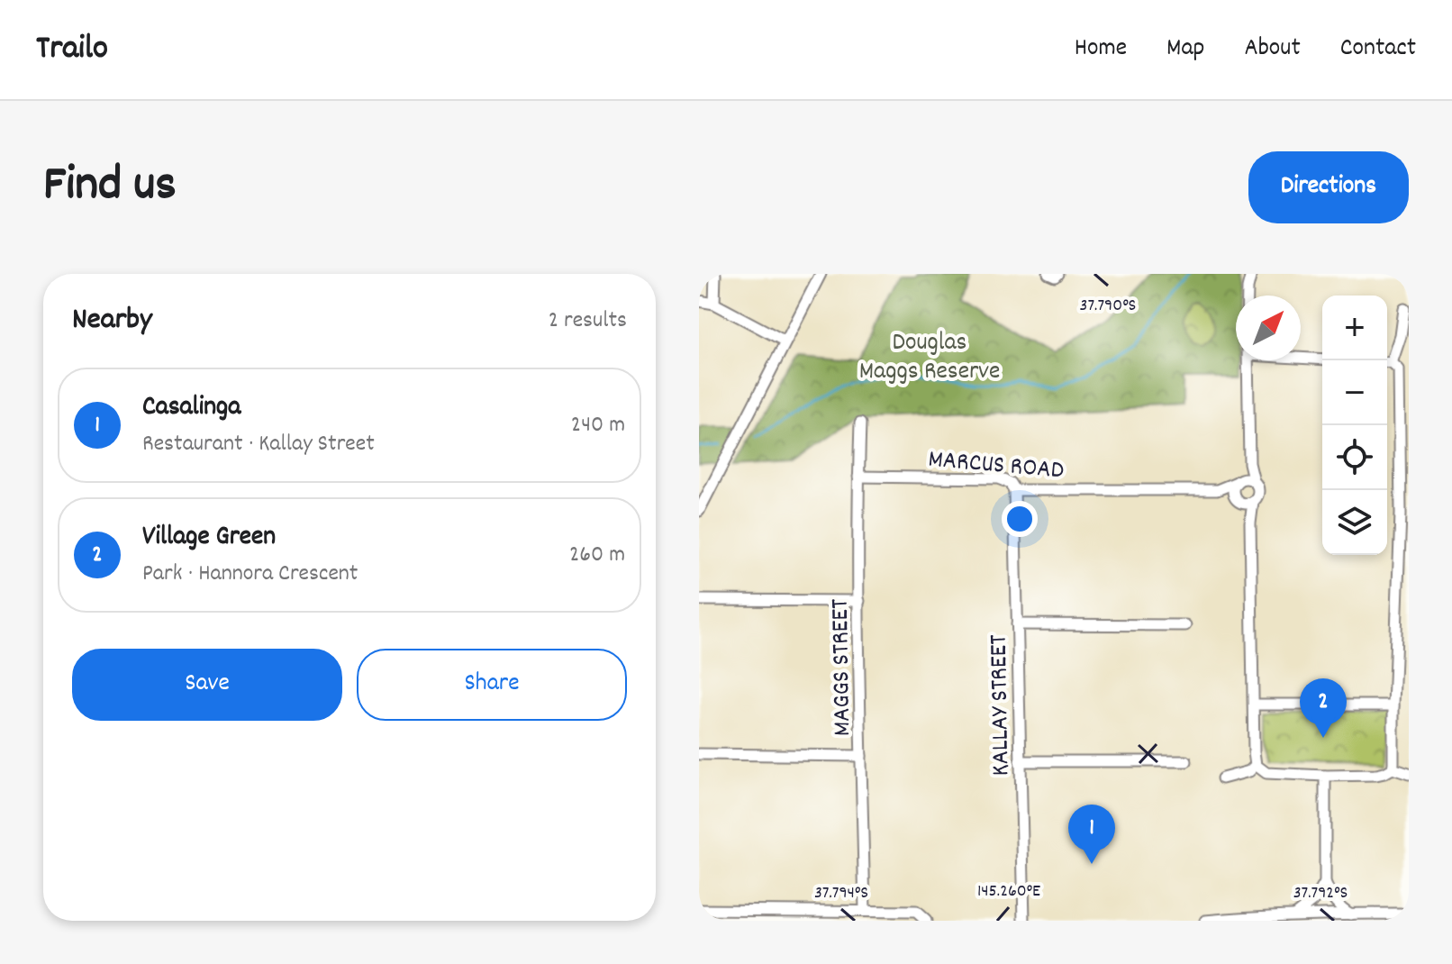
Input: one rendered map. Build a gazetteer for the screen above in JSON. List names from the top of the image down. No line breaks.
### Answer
{"streets":{"street":["MARCUS ROAD","MAGGS STREET","KALLAY STREET"]},"crossings":[["MARCUS ROAD","MAGGS STREET"],["MARCUS ROAD","KALLAY STREET"]],"parks":["Douglas Maggs Reserve"],"north":"top right","page":{"header":"Trailo","nav":["Home","Map","About","Contact"],"title":"Find us","buttons":["Directions",["Save","Share"]],"heading":["Nearby","2 results"],"map_buttons":["+","−"],"list":[{"mark":"1","name":"Casalinga","note":"Restaurant · Kallay Street","value":"240 m"},{"mark":"2","name":"Village Green","note":"Park · Hannora Crescent","value":"260 m"}],"pins":["2","1"]},"coordinates":["37.790°S","145.260°E","37.794°S","37.792°S"]}
